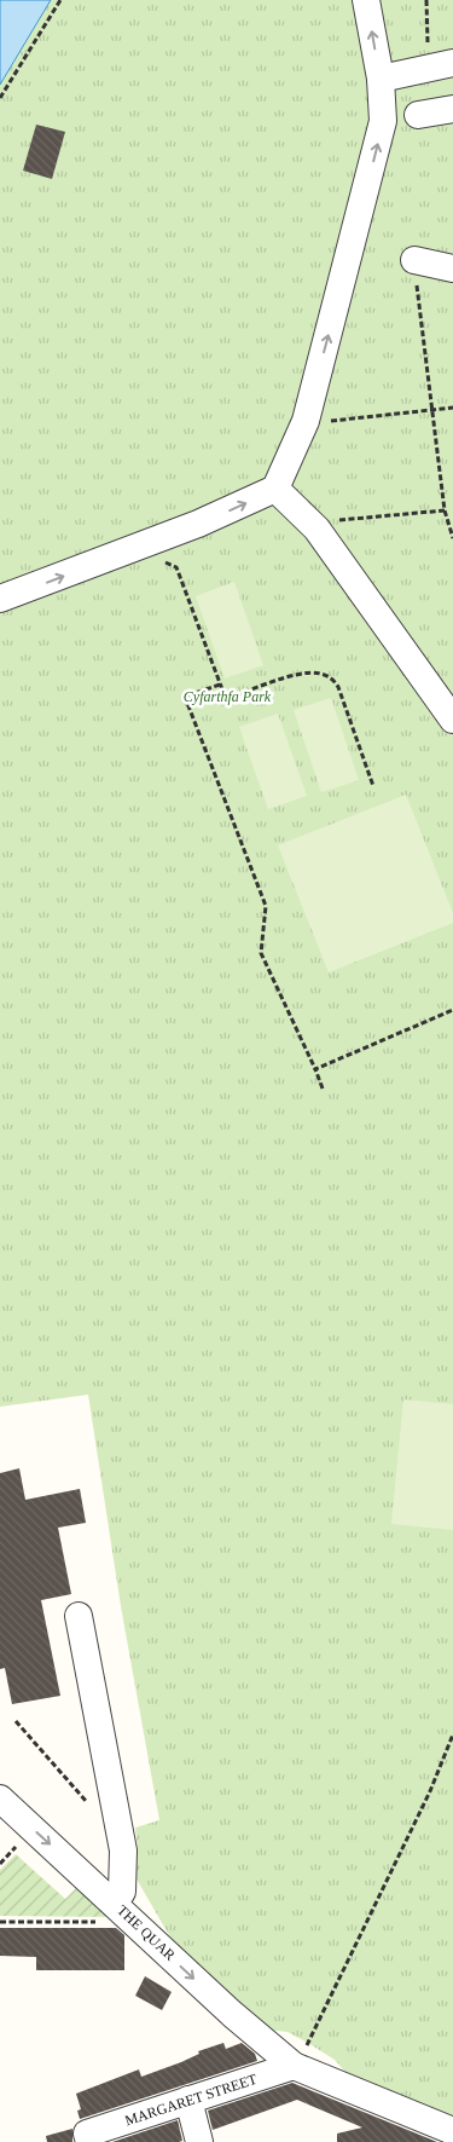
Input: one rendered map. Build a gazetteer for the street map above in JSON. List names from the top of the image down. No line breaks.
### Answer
{"streets":{"street":["THE QUAR","MARGARET STREET"]},"crossings":[["THE QUAR","MARGARET STREET"]],"one_way":["THE QUAR"],"parks":["Cyfarthfa Park"]}
